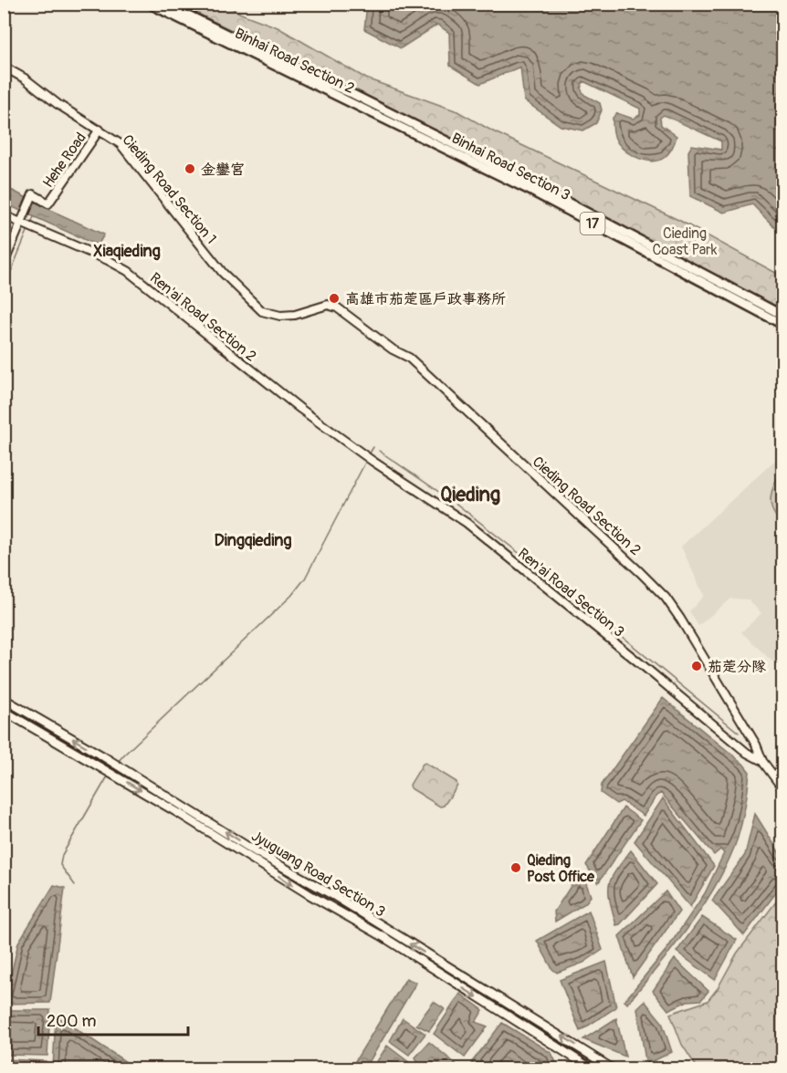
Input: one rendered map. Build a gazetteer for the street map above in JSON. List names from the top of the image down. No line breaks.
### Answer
{"streets":{"main road":["Binhai Road Section 2","Binhai Road Section 3","17"],"street":["Hehe Road","Cieding Road Section 1","Ren'ai Road Section 2","Cieding Road Section 2","Ren'ai Road Section 3","Jyuguang Road Section 3"]},"crossings":[["Binhai Road Section 2","Binhai Road Section 3"],["Hehe Road","Cieding Road Section 1"],["Hehe Road","Ren'ai Road Section 2"],["Cieding Road Section 1","Cieding Road Section 2"],["Ren'ai Road Section 2","Ren'ai Road Section 3"],["Cieding Road Section 2","Ren'ai Road Section 3"]],"districts":["Xiaqieding","Qieding","Dingqieding"],"parks":["Cieding Coast Park"],"places":["金鑾宮","高雄市茄萣區戶政事務所","茄萣分隊","Qieding Post Office"],"scale_bar":"200 m"}
